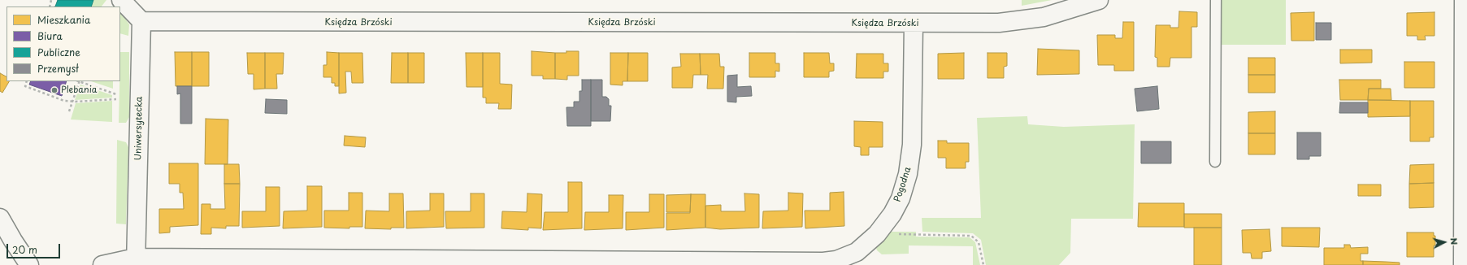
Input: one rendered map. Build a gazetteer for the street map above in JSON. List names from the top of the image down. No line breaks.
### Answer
{"streets":{"street":["Księdza Brzóski","Uniwersytecka","Pogodna"]},"crossings":[["Księdza Brzóski","Uniwersytecka"],["Księdza Brzóski","Pogodna"],["Uniwersytecka","Pogodna"]],"places":["Plebania"],"legend":["Mieszkania","Biura","Publiczne","Przemysł"],"scale_bar":"20 m","north":"right"}
